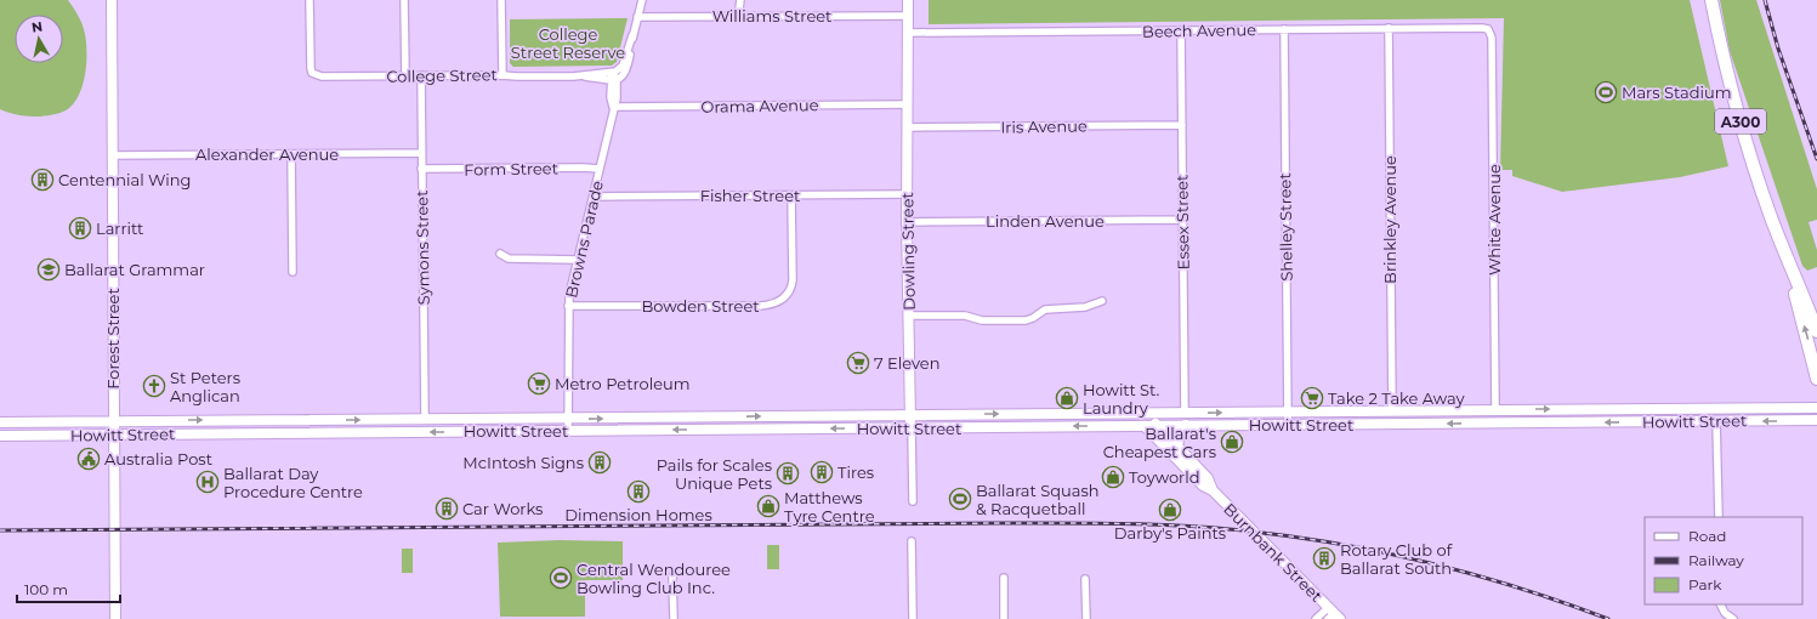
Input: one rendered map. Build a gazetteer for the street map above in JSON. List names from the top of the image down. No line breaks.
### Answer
{"streets":{"highway":["A300"],"main road":["Dowling Street","Forest Street","Howitt Street","Burnbank Street"],"street":["Williams Street","Beech Avenue","College Street","Orama Avenue","Iris Avenue","Alexander Avenue","Form Street","Fisher Street","Brinkley Avenue","White Avenue","Linden Avenue","Essex Street","Shelley Street","Browns Parade","Symons Street","Bowden Street"]},"crossings":[["Williams Street","Dowling Street"],["Beech Avenue","Brinkley Avenue"],["Beech Avenue","White Avenue"],["Beech Avenue","Essex Street"],["Beech Avenue","Shelley Street"],["Beech Avenue","Dowling Street"],["College Street","Browns Parade"],["College Street","Symons Street"],["Orama Avenue","Browns Parade"],["Orama Avenue","Dowling Street"],["Iris Avenue","Essex Street"],["Iris Avenue","Dowling Street"],["Alexander Avenue","Symons Street"],["Alexander Avenue","Forest Street"],["Form Street","Browns Parade"],["Form Street","Symons Street"],["Fisher Street","Browns Parade"],["Fisher Street","Dowling Street"],["Fisher Street","Bowden Street"],["Brinkley Avenue","Howitt Street"],["White Avenue","Howitt Street"],["Linden Avenue","Essex Street"],["Linden Avenue","Dowling Street"],["Essex Street","Howitt Street"],["Shelley Street","Howitt Street"],["Browns Parade","Bowden Street"],["Browns Parade","Howitt Street"],["Symons Street","Howitt Street"],["Dowling Street","Howitt Street"],["Forest Street","Howitt Street"],["Howitt Street","Burnbank Street"]],"parks":["College Street Reserve"],"places":{"sports":["Mars Stadium","Ballarat Squash & Racquetball","Central Wendouree Bowling Club Inc."],"building":["Centennial Wing","Larritt","McIntosh Signs","Tires","Pails for Scales Unique Pets","Dimension Homes","Car Works","Rotary Club of Ballarat South"],"school or university":["Ballarat Grammar"],"supermarket":["7 Eleven","Metro Petroleum","Take 2 Take Away"],"church":["St Peters Anglican"],"shop":["Howitt St. Laundry","Ballarat's Cheapest Cars","Toyworld","Matthews Tyre Centre","Darby's Paints"],"public building":["Australia Post"],"hospital":["Ballarat Day Procedure Centre"]},"legend":["Road","Railway","Park"],"scale_bar":"100 m","north":"top"}
